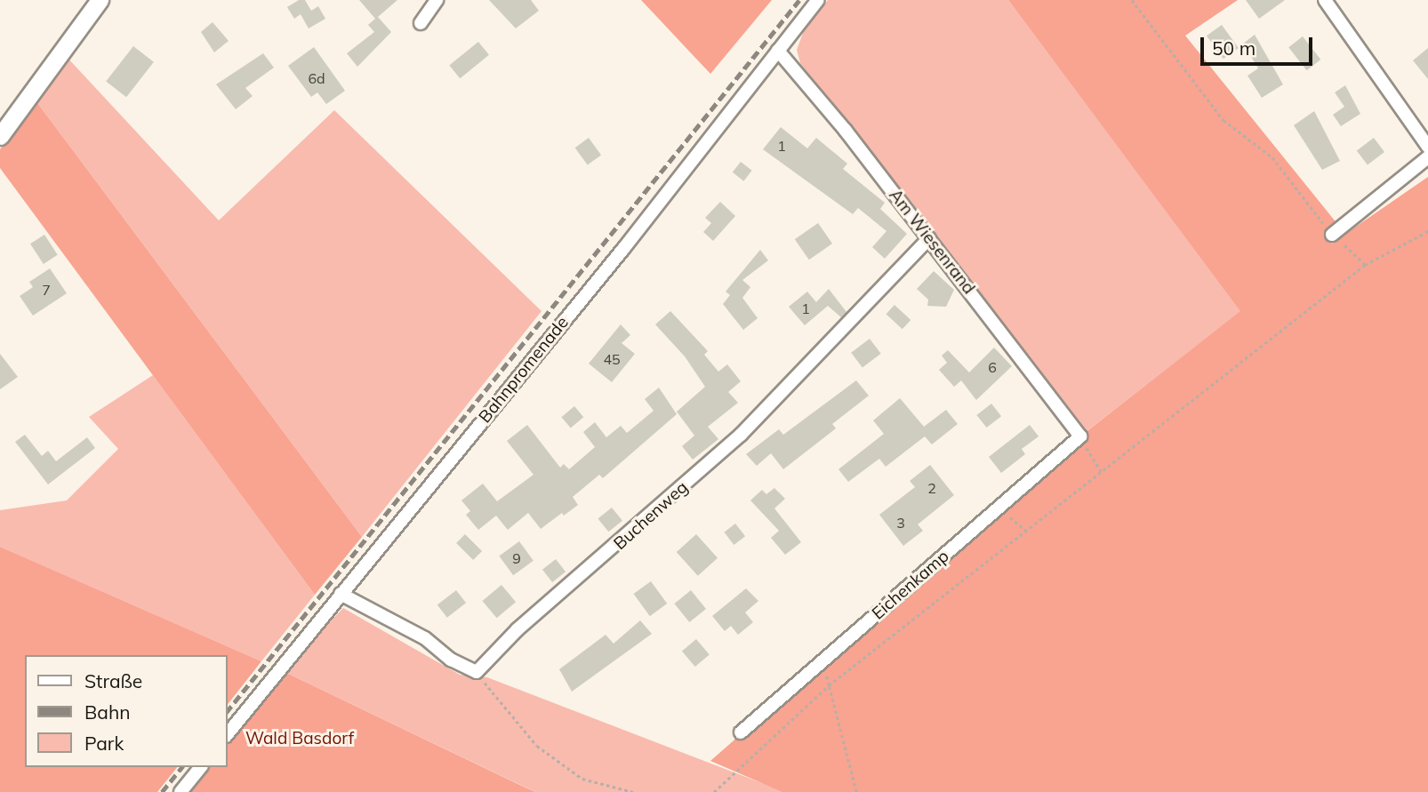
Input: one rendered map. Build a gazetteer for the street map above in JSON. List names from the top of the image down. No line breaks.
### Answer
{"streets":{"street":["Am Wiesenrand","Bahnpromenade","Buchenweg","Eichenkamp"]},"crossings":[["Am Wiesenrand","Bahnpromenade"],["Am Wiesenrand","Buchenweg"],["Am Wiesenrand","Eichenkamp"]],"parks":["Wald Basdorf"],"house_numbers":["6d","1","7","1","45","6","2","3","9"],"legend":["Straße","Bahn","Park"],"scale_bar":"50 m"}
